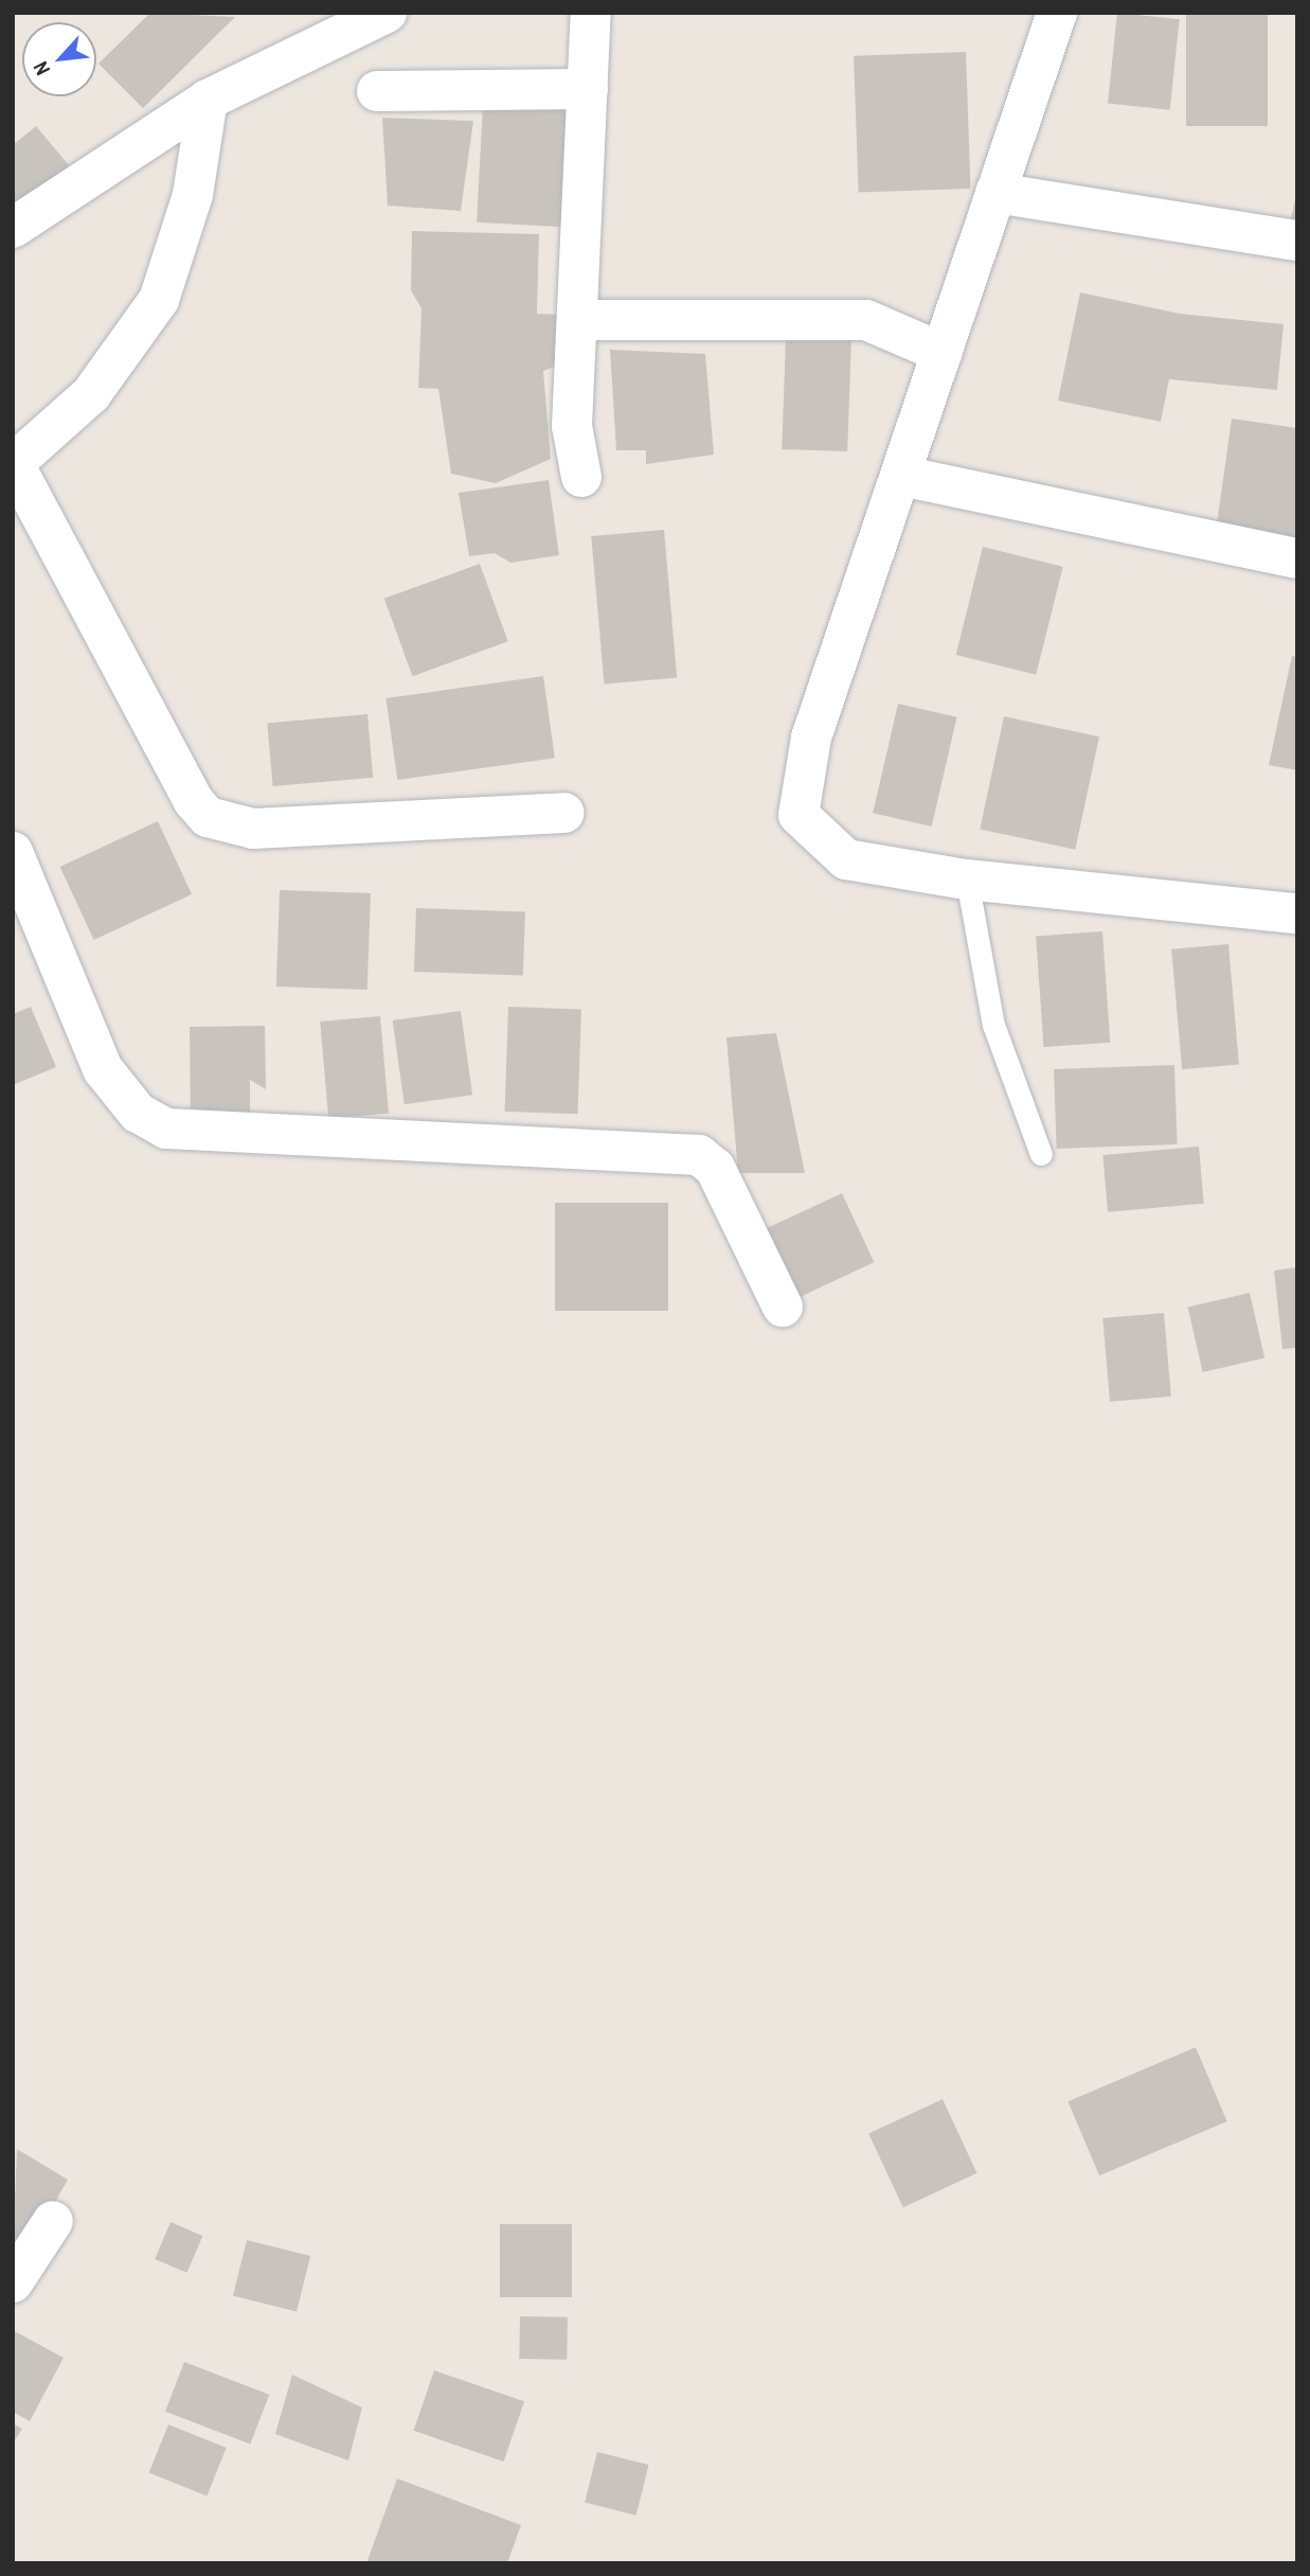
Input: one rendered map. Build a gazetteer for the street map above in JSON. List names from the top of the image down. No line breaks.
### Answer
{"north":"bottom left"}
